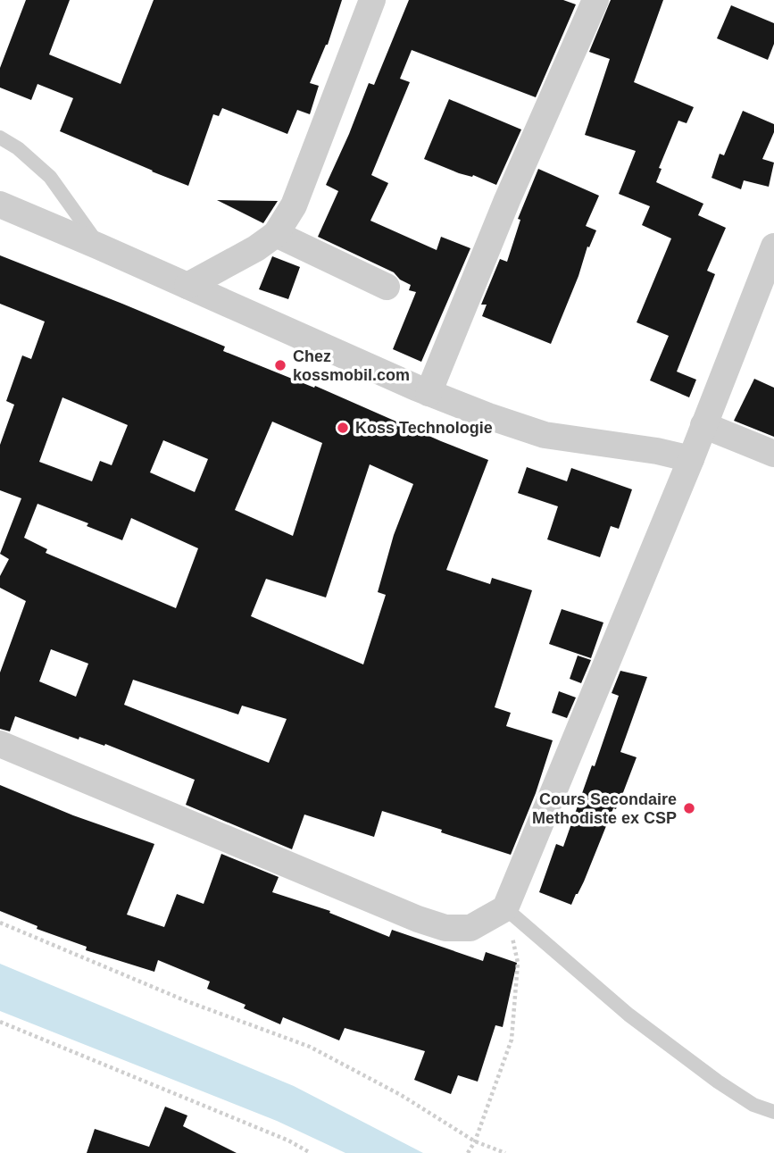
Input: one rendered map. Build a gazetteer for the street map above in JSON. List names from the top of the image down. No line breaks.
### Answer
{"places":["Chez kossmobil.com","Koss Technologie","Cours Secondaire Methodiste ex CSP"]}
